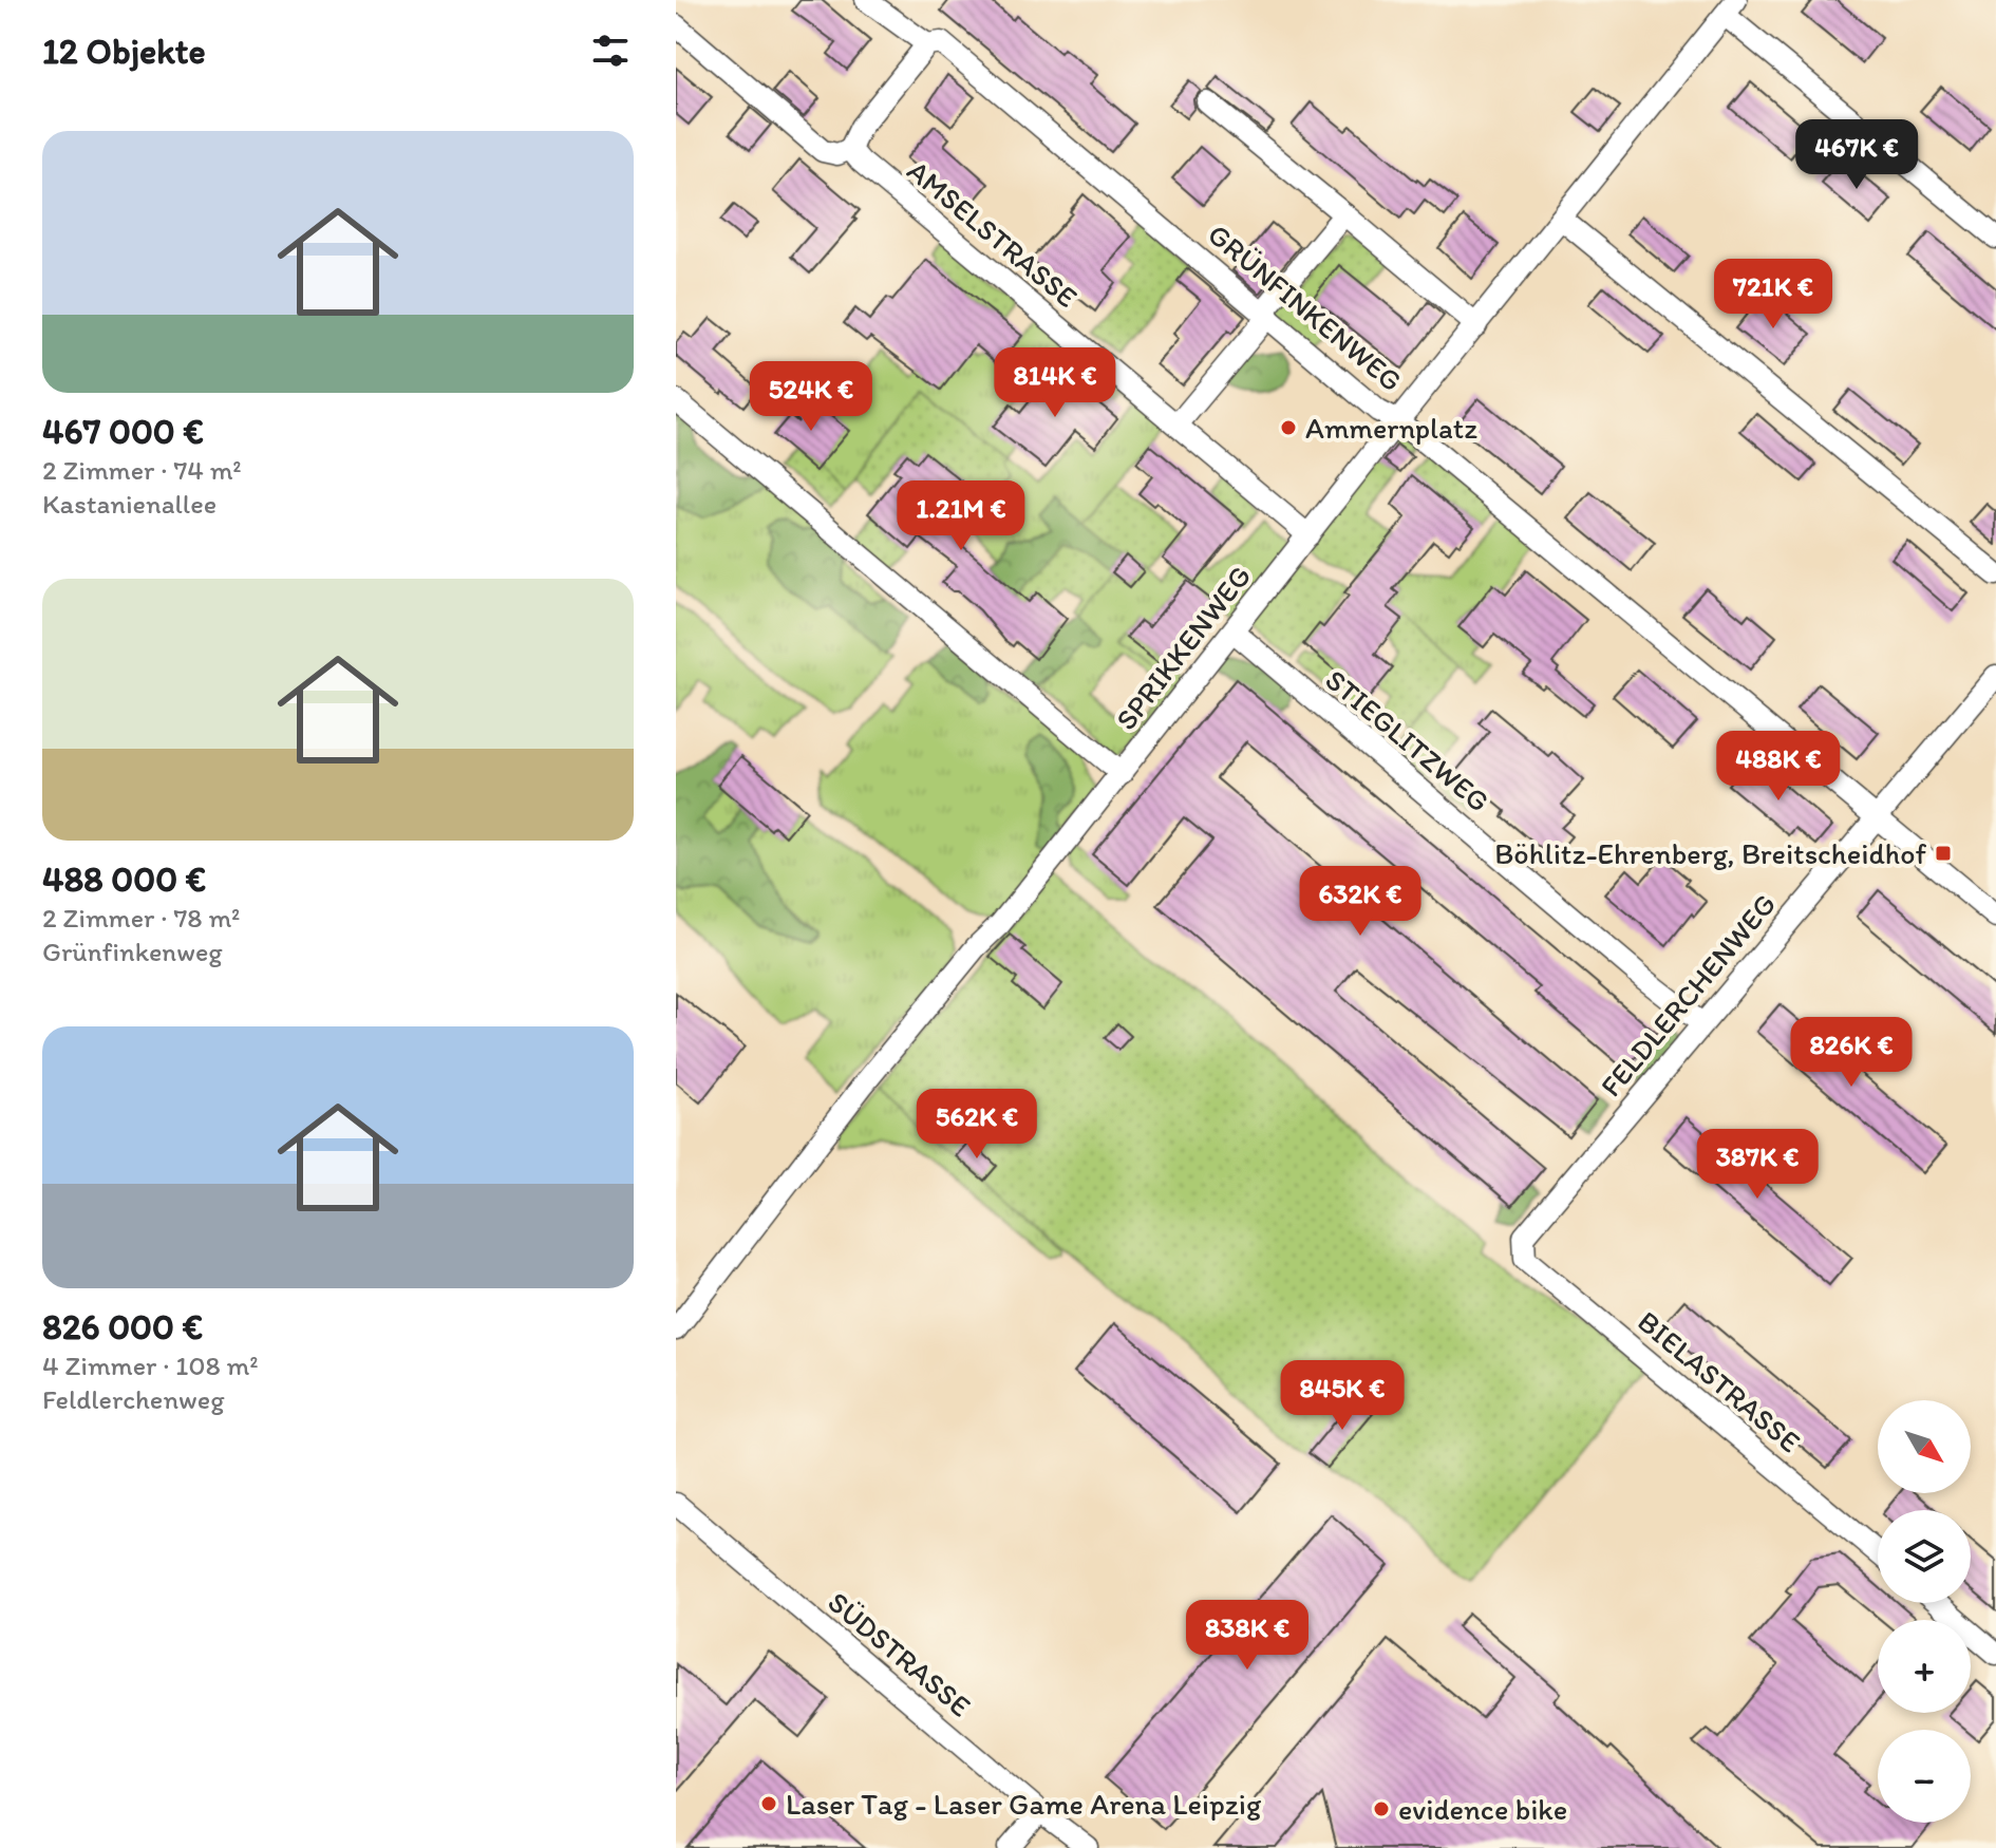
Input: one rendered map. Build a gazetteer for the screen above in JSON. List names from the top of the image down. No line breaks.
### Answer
{"streets":{"street":["AMSELSTRASSE","GRÜNFINKENWEG","SPRIKKENWEG","STIEGLITZWEG","FELDLERCHENWEG","BIELASTRASSE","SÜDSTRASSE"]},"crossings":[["GRÜNFINKENWEG","SPRIKKENWEG"],["GRÜNFINKENWEG","FELDLERCHENWEG"],["SPRIKKENWEG","STIEGLITZWEG"],["STIEGLITZWEG","FELDLERCHENWEG"],["FELDLERCHENWEG","BIELASTRASSE"]],"places":{"other":["Ammernplatz","Laser Tag - Laser Game Arena Leipzig","evidence bike"],"transit":["Böhlitz-Ehrenberg, Breitscheidhof"]},"north":"bottom right","page":{"heading":"12 Objekte","list":[{"name":"467 000 €","note":"2 Zimmer · 74 m² · Kastanienallee"},{"name":"488 000 €","note":"2 Zimmer · 78 m² · Grünfinkenweg"},{"name":"826 000 €","note":"4 Zimmer · 108 m² · Feldlerchenweg"}],"price":["467K €","721K €","814K €","524K €","1.21M €","488K €","632K €","826K €","562K €","387K €","845K €","838K €"],"map_buttons":["+","−"]}}
